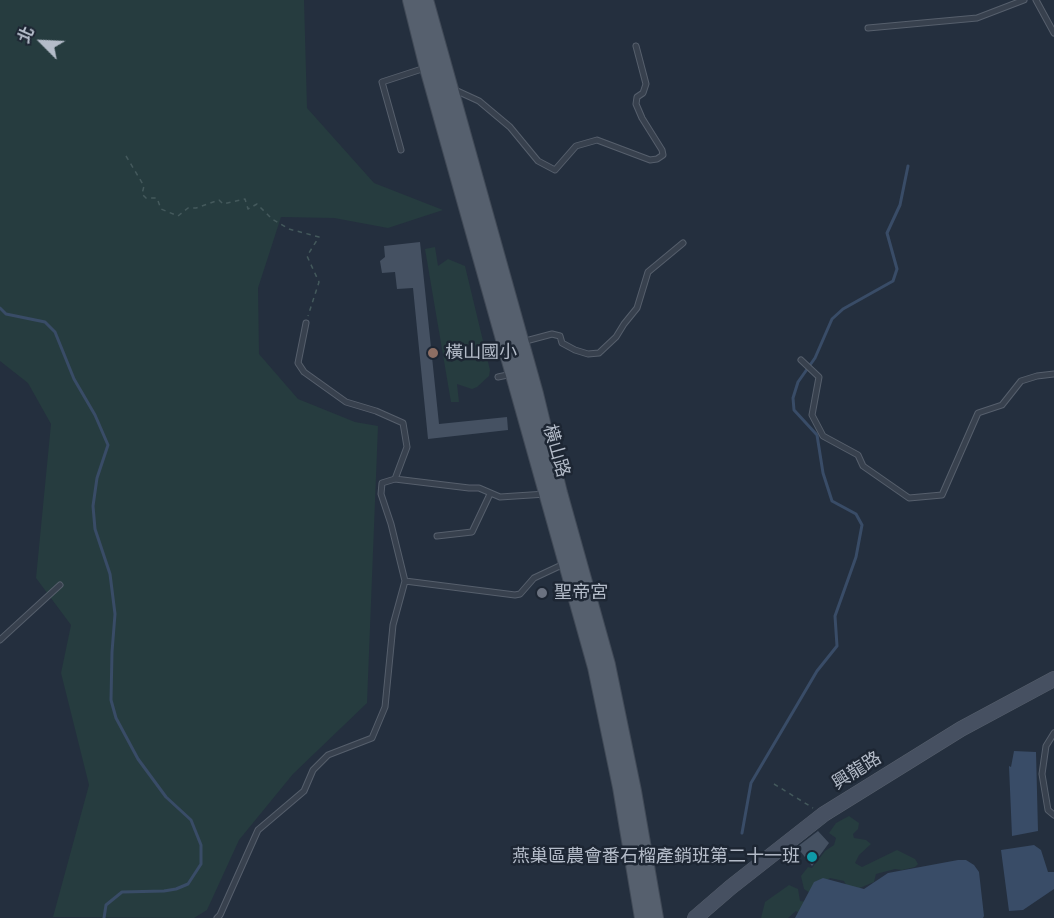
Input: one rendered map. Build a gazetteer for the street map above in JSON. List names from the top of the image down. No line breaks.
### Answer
{"streets":{"main road":["橫山路"],"street":["興龍路"]},"places":["橫山國小","聖帝宮","燕巢區農會番石榴產銷班第二十一班"],"north":"top left"}
